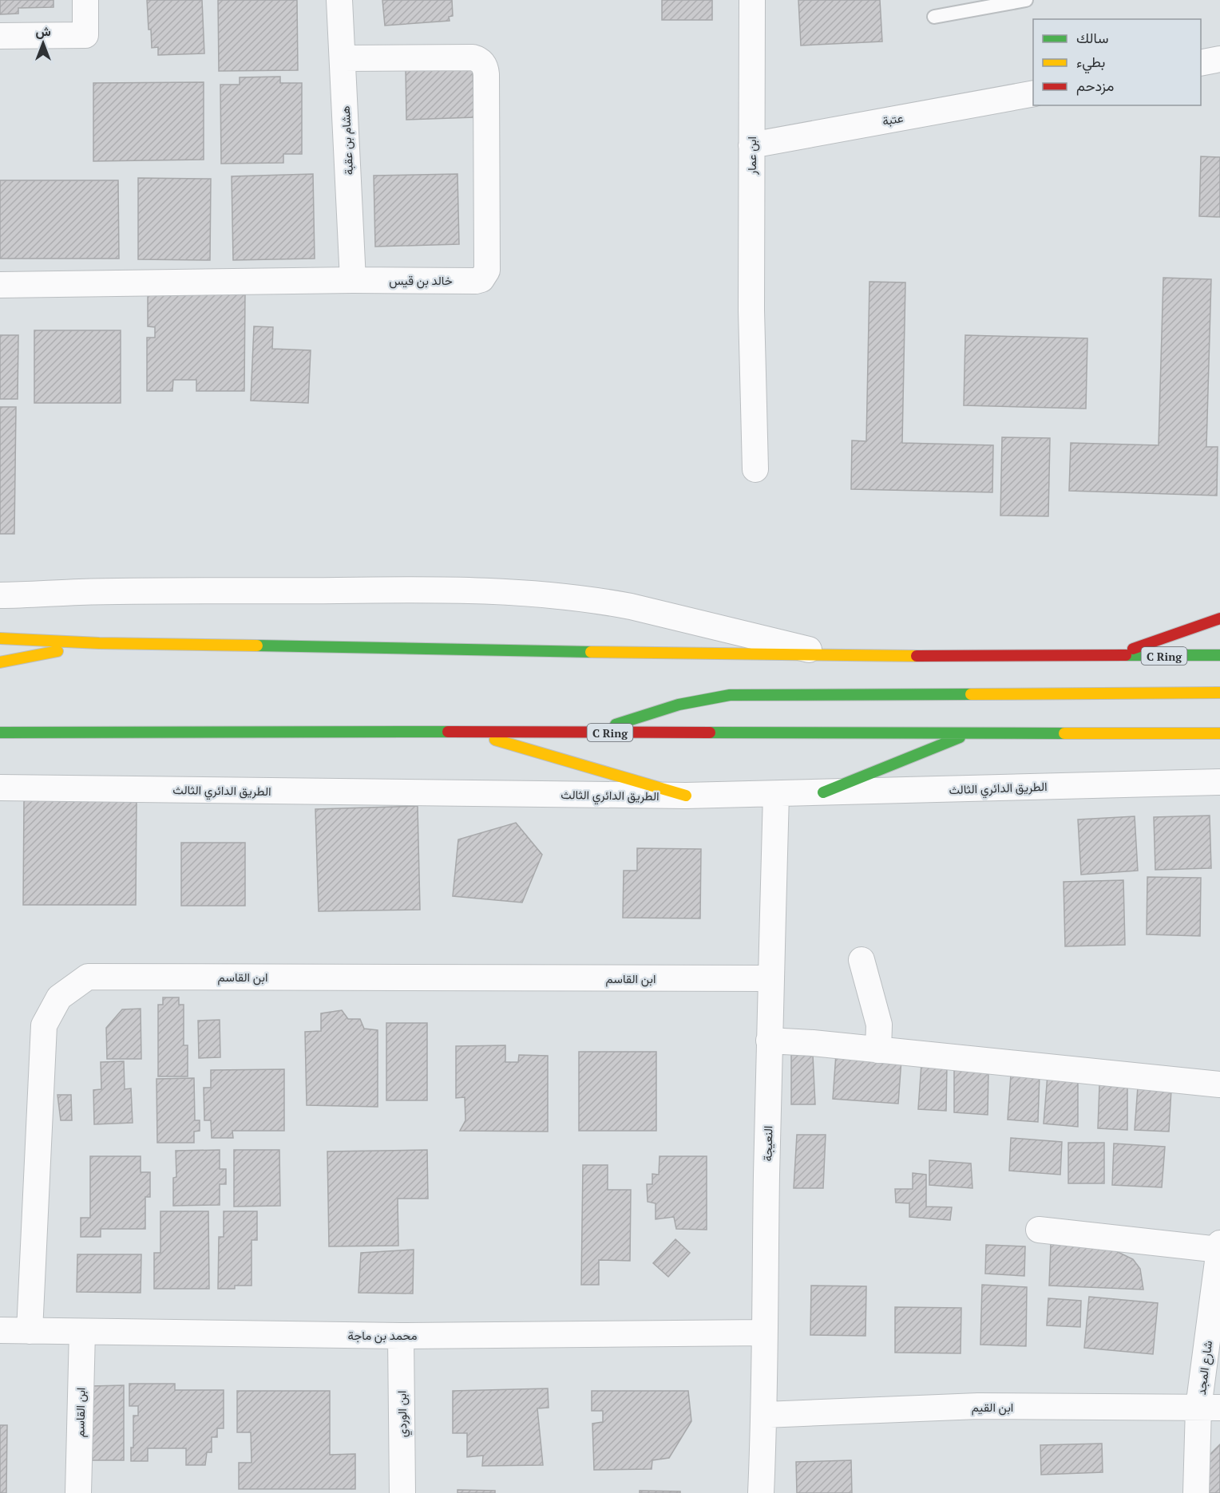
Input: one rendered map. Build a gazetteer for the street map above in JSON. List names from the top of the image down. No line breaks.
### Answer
{"streets":{"highway":["C Ring"],"street":["عتبة","هشام بن عقبة","ابن عمار","خالد بن قيس","الطريق الدائري الثالث","ابن القاسم","النعيجة","محمد بن ماجة","شارع المجد","ابن القيم","ابن الوردي"]},"crossings":[["عتبة","ابن عمار"],["هشام بن عقبة","خالد بن قيس"],["الطريق الدائري الثالث","النعيجة"],["ابن القاسم","النعيجة"],["ابن القاسم","محمد بن ماجة"],["النعيجة","محمد بن ماجة"],["النعيجة","ابن القيم"],["محمد بن ماجة","ابن الوردي"],["شارع المجد","ابن القيم"]],"legend":["سالك","بطيء","مزدحم"],"north":"top"}
